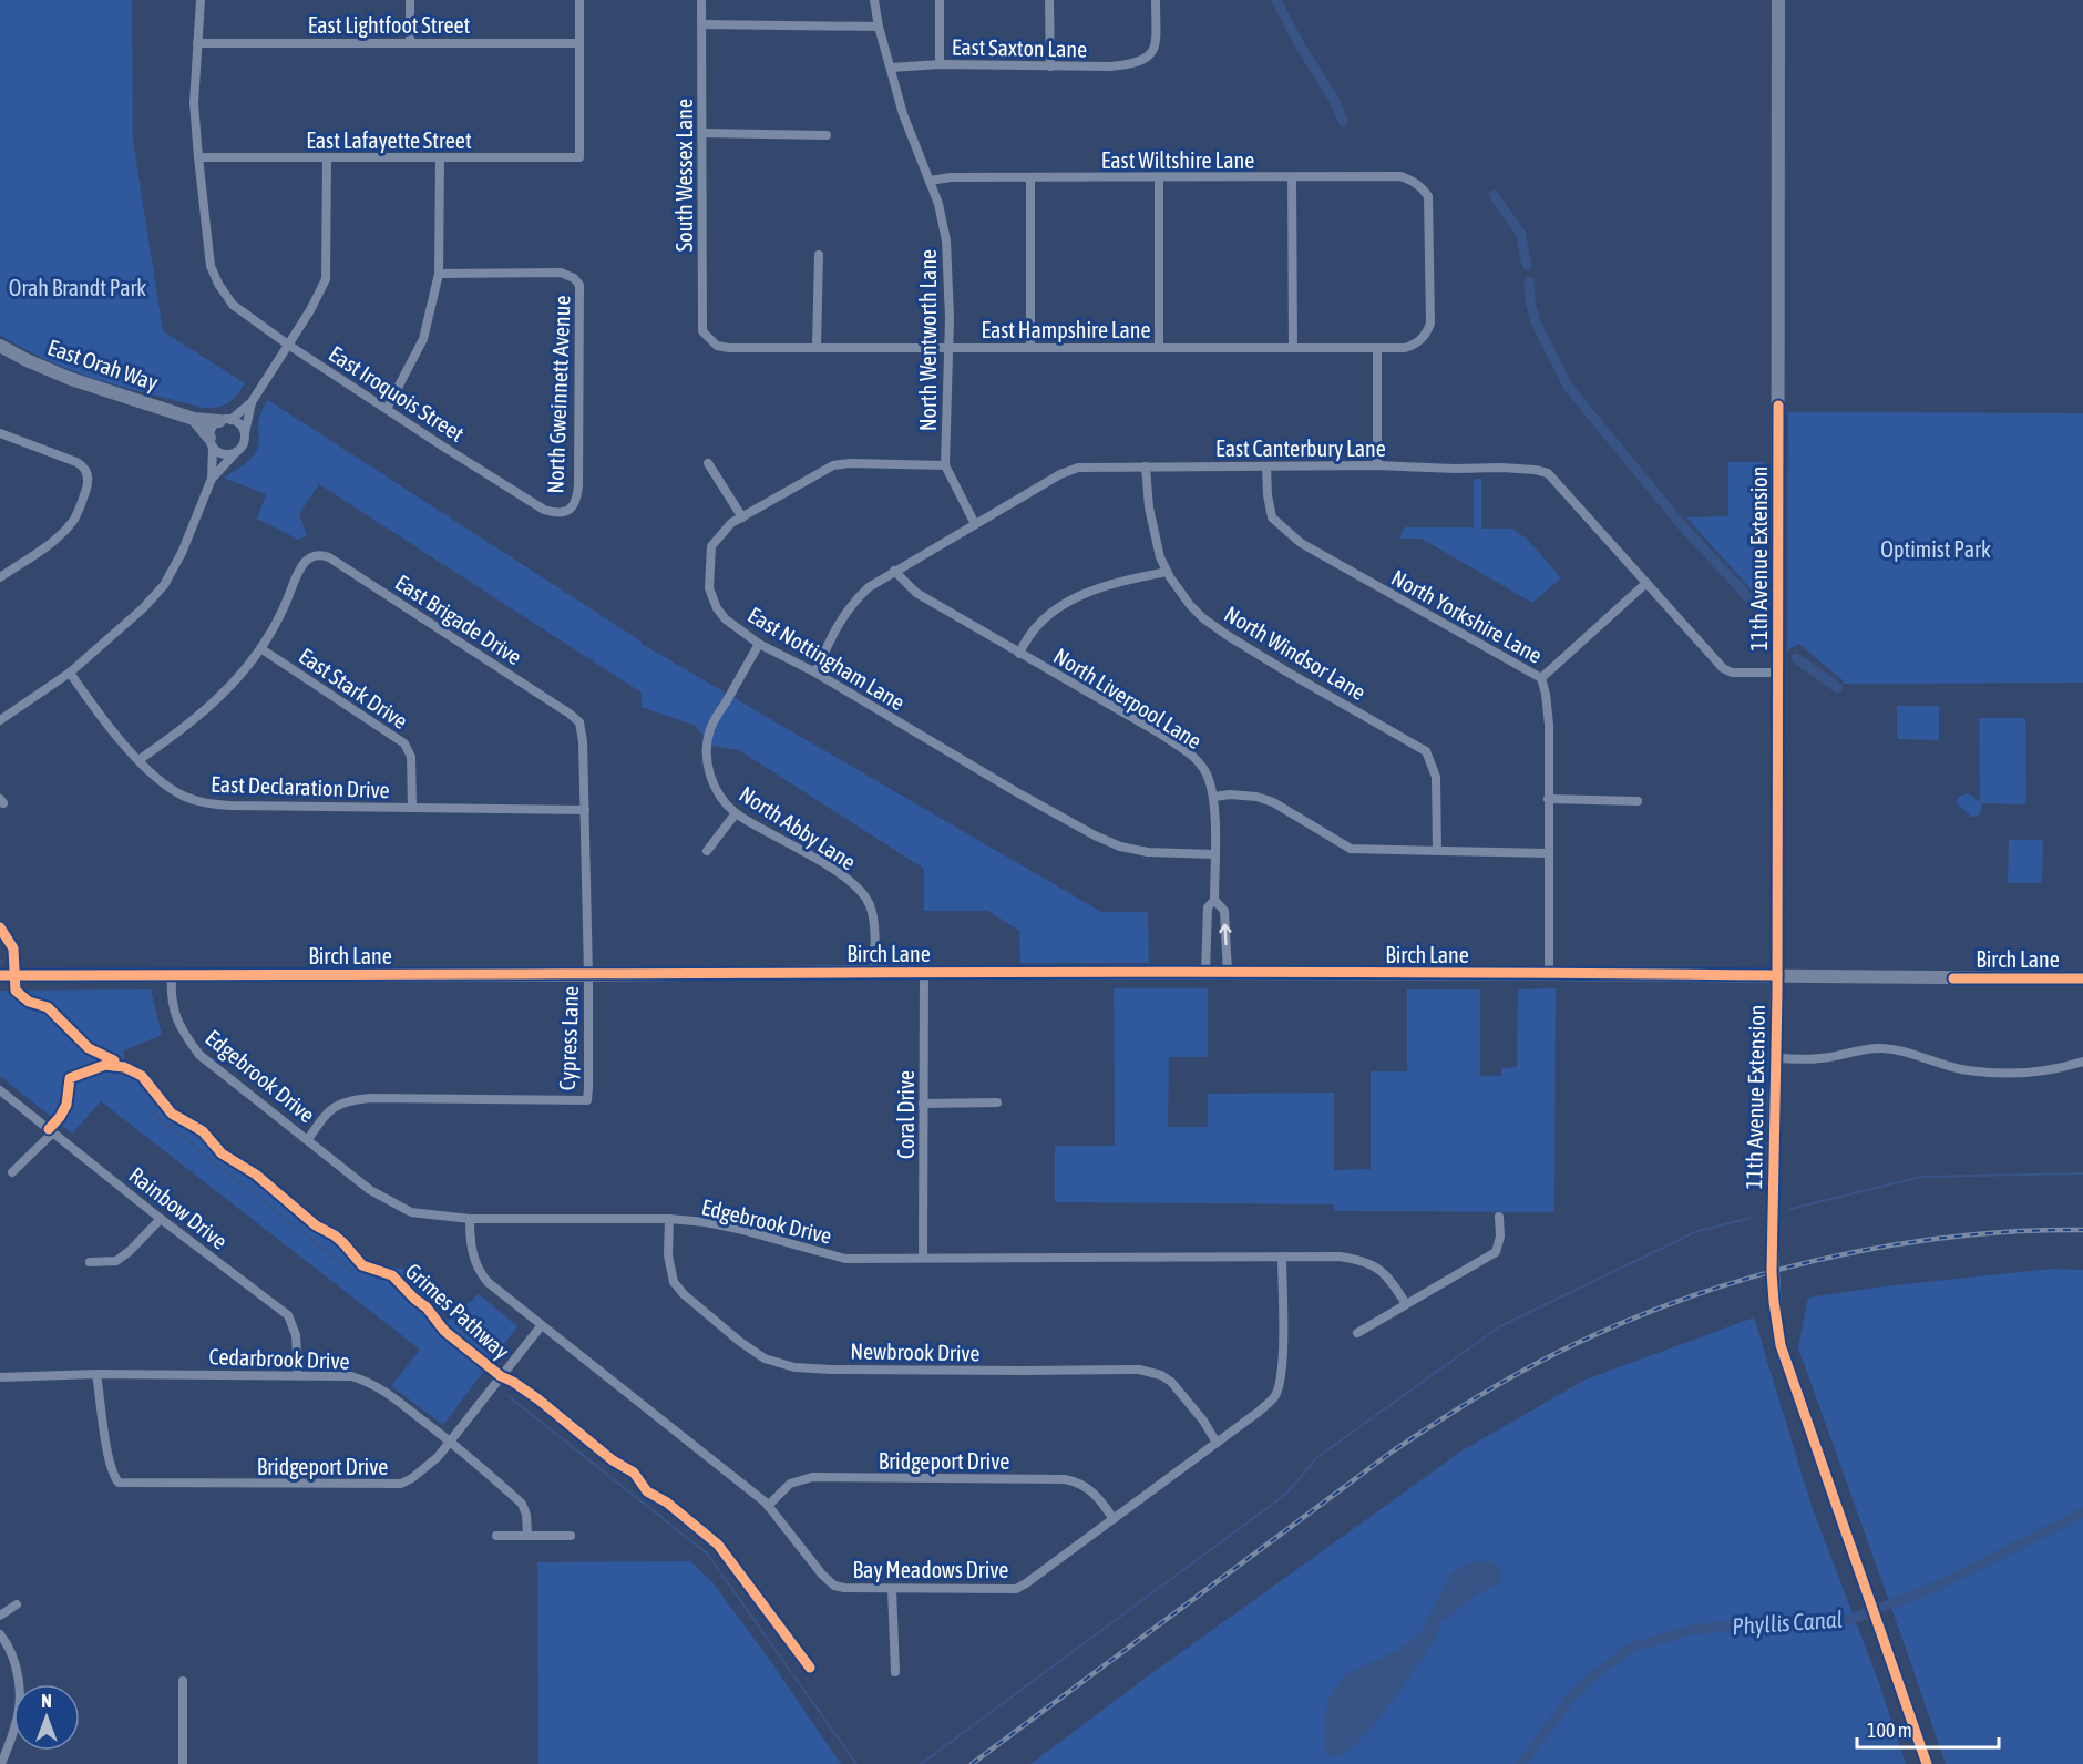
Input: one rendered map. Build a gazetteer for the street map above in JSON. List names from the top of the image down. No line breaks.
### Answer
{"streets":{"street":["East Lightfoot Street","East Saxton Lane","East Lafayette Street","East Wiltshire Lane","South Wessex Lane","East Hampshire Lane","North Wentworth Lane","East Orah Way","East Iroquois Street","North Gweinnett Avenue","East Canterbury Lane","11th Avenue Extension","North Yorkshire Lane","East Brigade Drive","North Windsor Lane","East Nottingham Lane","East Stark Drive","North Liverpool Lane","East Declaration Drive","North Abby Lane","Birch Lane","Cypress Lane","Edgebrook Drive","Coral Drive","Rainbow Drive","Newbrook Drive","Cedarbrook Drive","Bridgeport Drive","Bay Meadows Drive"],"cycle path":["Grimes Pathway"]},"crossings":[["East Lightfoot Street","East Lafayette Street"],["East Saxton Lane","North Wentworth Lane"],["East Lafayette Street","East Iroquois Street"],["East Wiltshire Lane","East Hampshire Lane"],["East Wiltshire Lane","North Wentworth Lane"],["South Wessex Lane","East Hampshire Lane"],["East Hampshire Lane","North Wentworth Lane"],["North Wentworth Lane","East Canterbury Lane"],["North Wentworth Lane","East Nottingham Lane"],["East Iroquois Street","North Gweinnett Avenue"],["East Canterbury Lane","11th Avenue Extension"],["East Canterbury Lane","North Yorkshire Lane"],["East Canterbury Lane","North Windsor Lane"],["East Canterbury Lane","East Nottingham Lane"],["East Canterbury Lane","North Liverpool Lane"],["11th Avenue Extension","Birch Lane"],["North Yorkshire Lane","Birch Lane"],["East Brigade Drive","East Stark Drive"],["East Brigade Drive","Cypress Lane"],["East Nottingham Lane","North Liverpool Lane"],["East Nottingham Lane","North Abby Lane"],["East Stark Drive","East Declaration Drive"],["North Liverpool Lane","Birch Lane"],["East Declaration Drive","Cypress Lane"],["North Abby Lane","Birch Lane"],["Birch Lane","Cypress Lane"],["Birch Lane","Edgebrook Drive"],["Birch Lane","Coral Drive"],["Cypress Lane","Edgebrook Drive"],["Edgebrook Drive","Coral Drive"],["Edgebrook Drive","Newbrook Drive"],["Edgebrook Drive","Bay Meadows Drive"],["Rainbow Drive","Cedarbrook Drive"],["Newbrook Drive","Bay Meadows Drive"],["Cedarbrook Drive","Bridgeport Drive"],["Bridgeport Drive","Bay Meadows Drive"]],"water":["Phyllis Canal"],"parks":["Orah Brandt Park","Optimist Park"],"scale_bar":"100 m","north":"top"}
